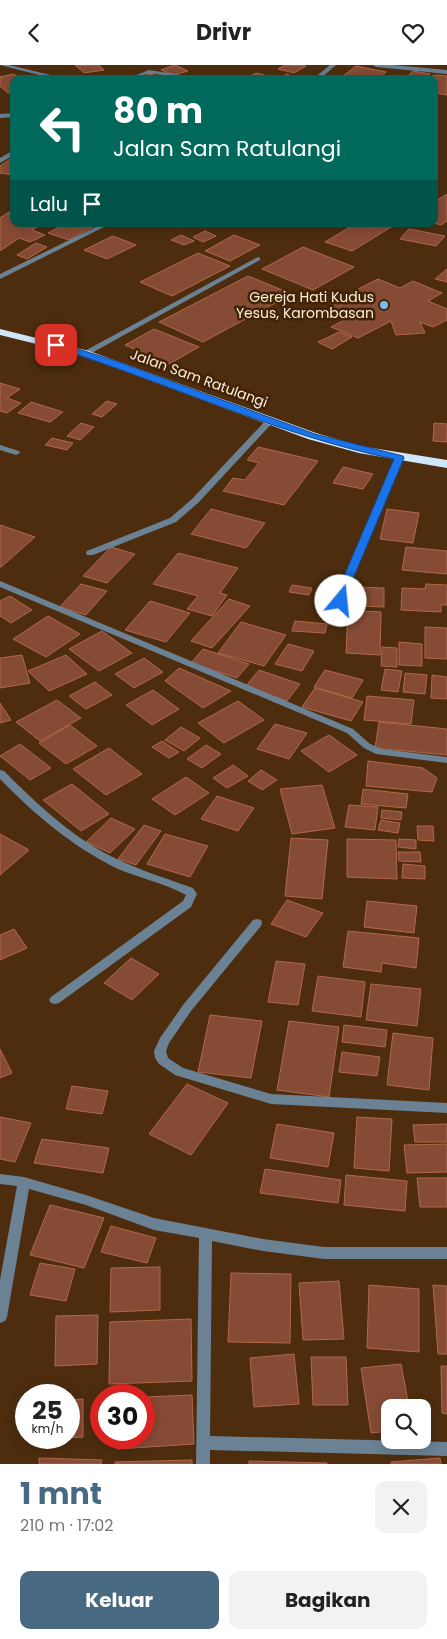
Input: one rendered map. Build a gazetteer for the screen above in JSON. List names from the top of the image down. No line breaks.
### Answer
{"streets":{"highway":["Jalan Sam Ratulangi"]},"places":["Gereja Hati Kudus Yesus, Karombasan"],"page":{"header":"Drivr","turn":["80 m","Jalan Sam Ratulangi"],"then":"Lalu","speed":"25 km/h","limit":"30","heading":["1 mnt","210 m · 17:02"],"buttons":["Keluar","Bagikan"]}}
